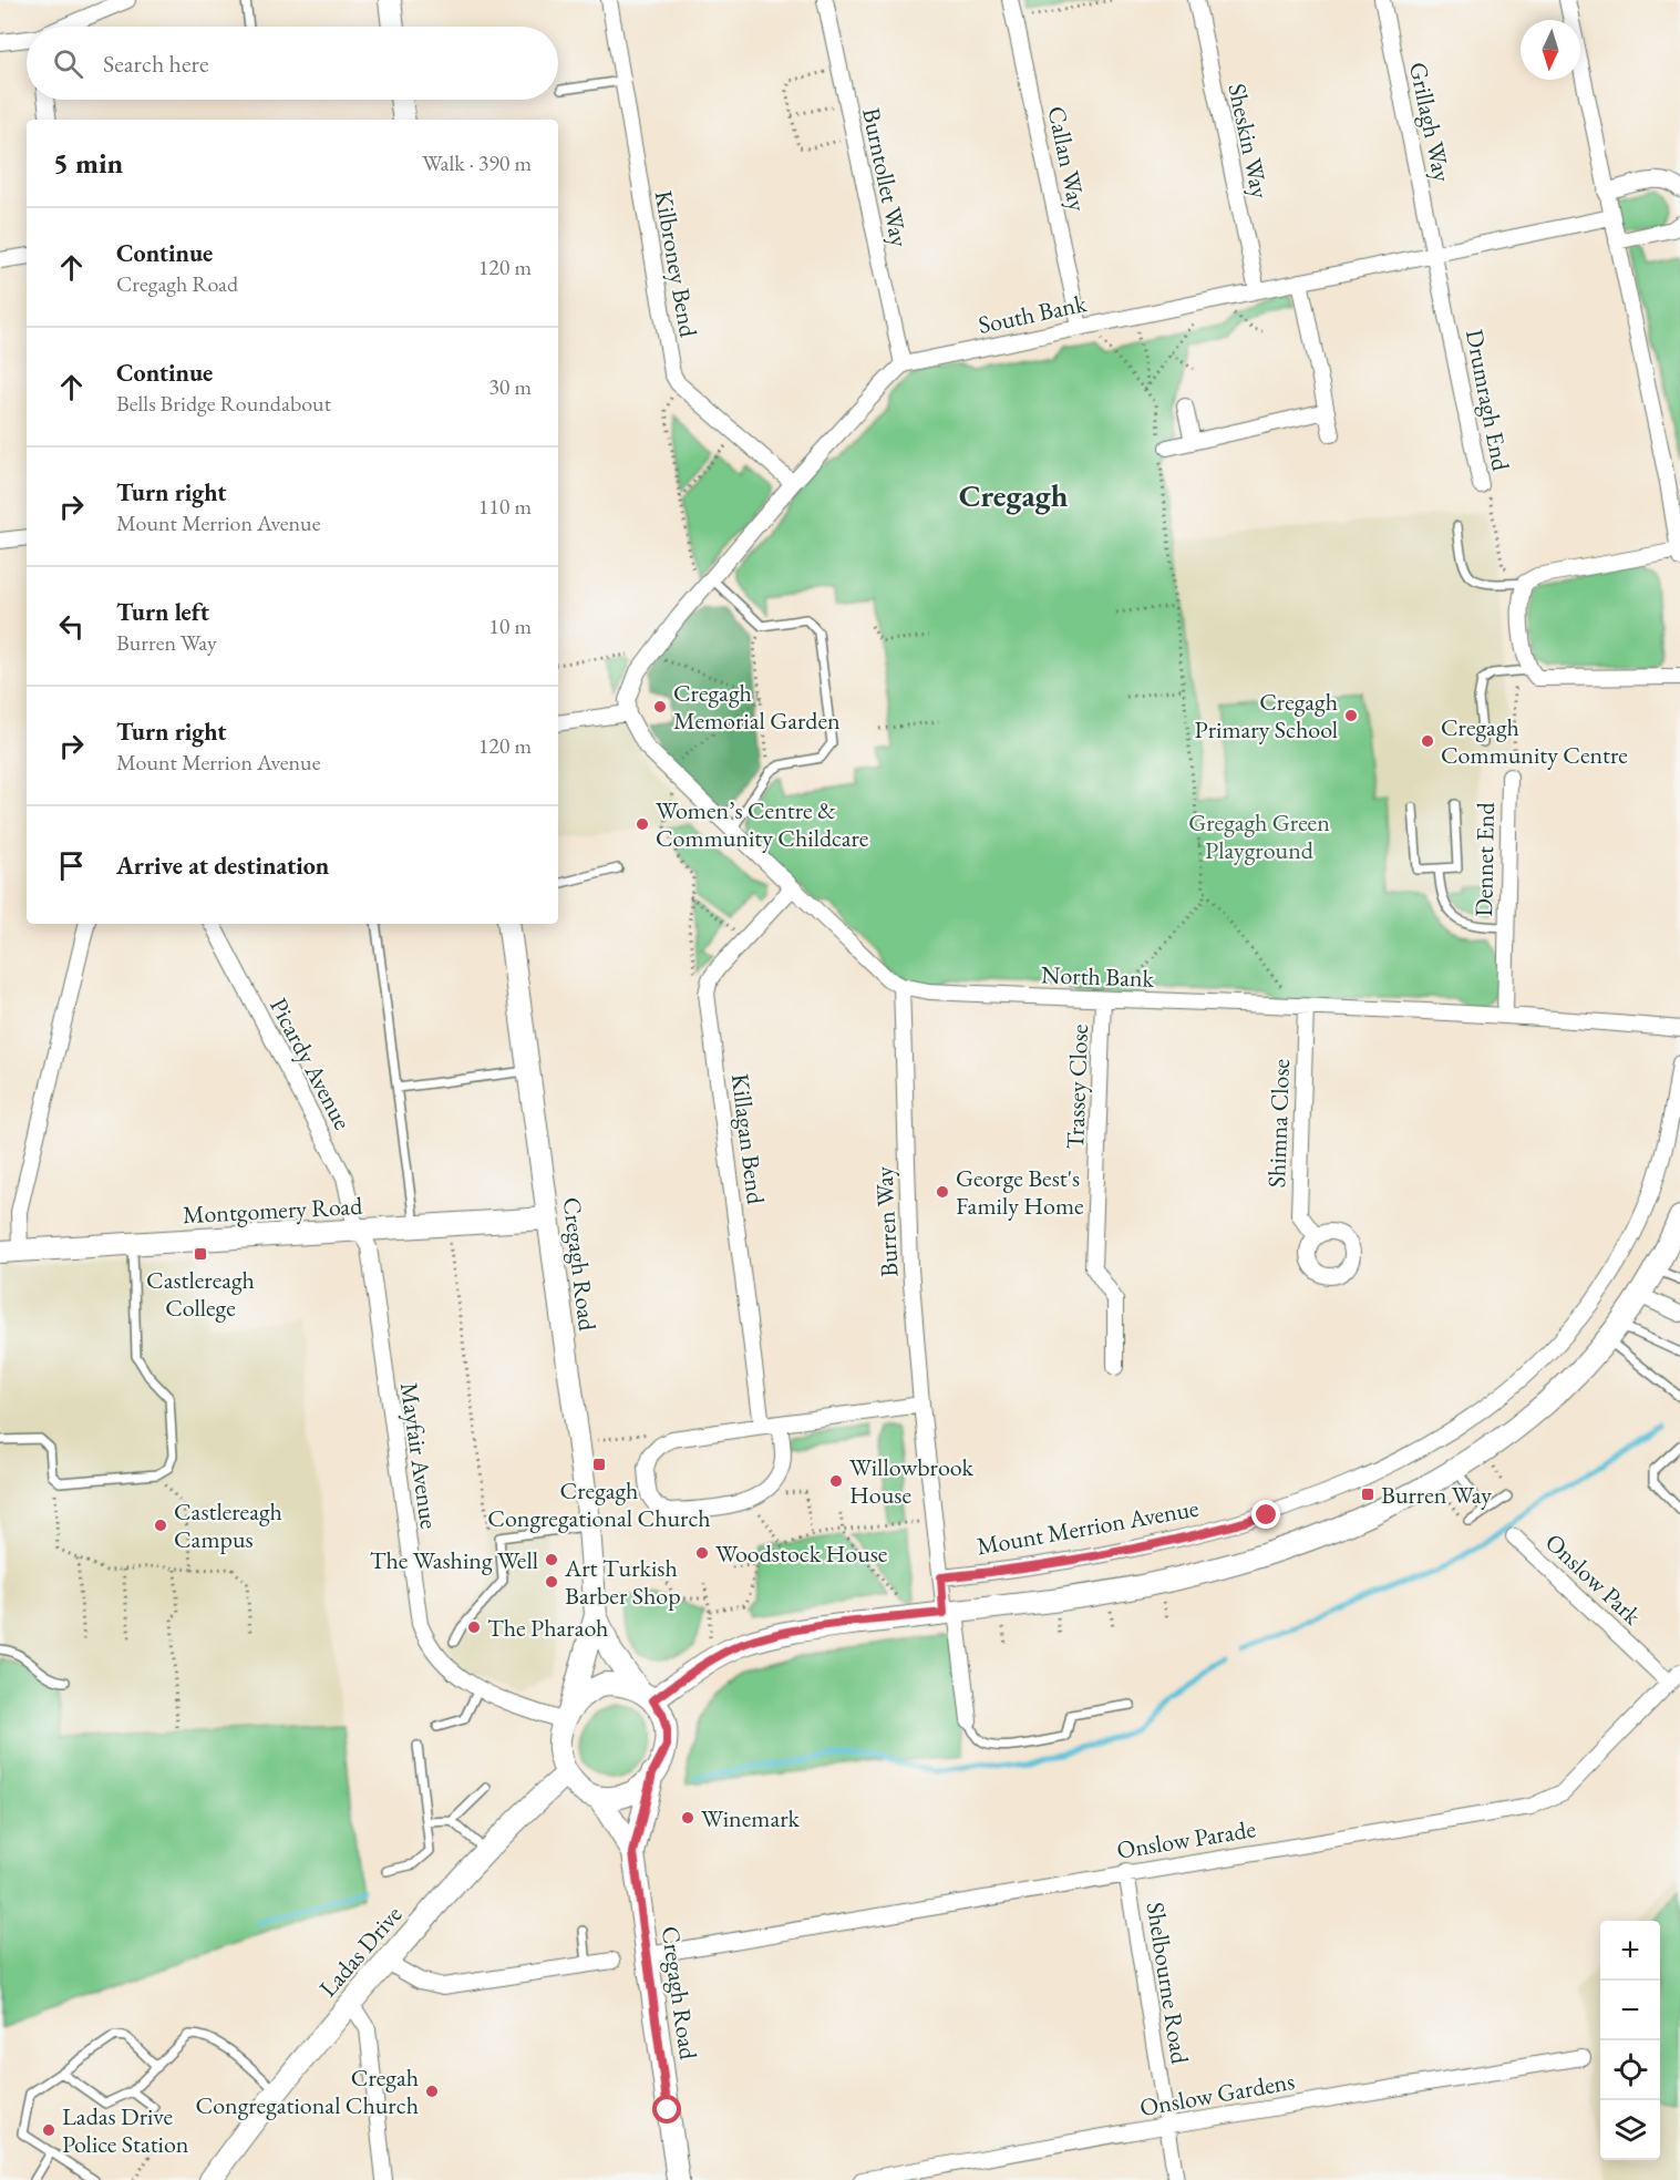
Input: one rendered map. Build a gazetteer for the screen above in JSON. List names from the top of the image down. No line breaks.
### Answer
{"streets":{"street":["Grillagh Way","Sheskin Way","Callan Way","Burntollet Way","Kilbroney Bend","South Bank","Drumragh End","Dennet End","North Bank","Picardy Avenue","Trassey Close","Shimna Close","Killagan Bend","Montgomery Road","Burren Way","Cregagh Road","Mayfair Avenue","Mount Merrion Avenue","Onslow Park","Onslow Parade","Ladas Drive","Shelbourne Road","Onslow Gardens"]},"crossings":[["Grillagh Way","South Bank"],["Grillagh Way","Drumragh End"],["Sheskin Way","South Bank"],["Callan Way","South Bank"],["Burntollet Way","South Bank"],["South Bank","Drumragh End"],["Dennet End","North Bank"],["North Bank","Trassey Close"],["North Bank","Shimna Close"],["North Bank","Burren Way"],["Picardy Avenue","Montgomery Road"],["Picardy Avenue","Mayfair Avenue"],["Montgomery Road","Cregagh Road"],["Montgomery Road","Mayfair Avenue"],["Burren Way","Mount Merrion Avenue"],["Cregagh Road","Mayfair Avenue"],["Cregagh Road","Onslow Parade"],["Cregagh Road","Ladas Drive"],["Mayfair Avenue","Ladas Drive"],["Onslow Park","Onslow Parade"],["Onslow Parade","Shelbourne Road"],["Shelbourne Road","Onslow Gardens"]],"districts":["Cregagh"],"parks":["Gregagh Green Playground"],"places":{"other":["Cregagh Memorial Garden","Cregagh Primary School","Cregagh Community Centre","Women’s Centre & Community Childcare","George Best's Family Home","Willowbrook House","Castlereagh Campus","Woodstock House","The Washing Well","Art Turkish Barber Shop","The Pharaoh","Winemark","Cregah Congregational Church","Ladas Drive Police Station"],"transit":["Castlereagh College","Cregagh Congregational Church","Burren Way"]},"north":"bottom","page":{"search":"Search here","heading":["5 min","Walk · 390 m"],"list":[["Continue","Cregagh Road","120 m"],["Continue","Bells Bridge Roundabout","30 m"],["Turn right","Mount Merrion Avenue","110 m"],["Turn left","Burren Way","10 m"],["Turn right","Mount Merrion Avenue","120 m"],"Arrive at destination"],"map_buttons":["+","−"]}}
